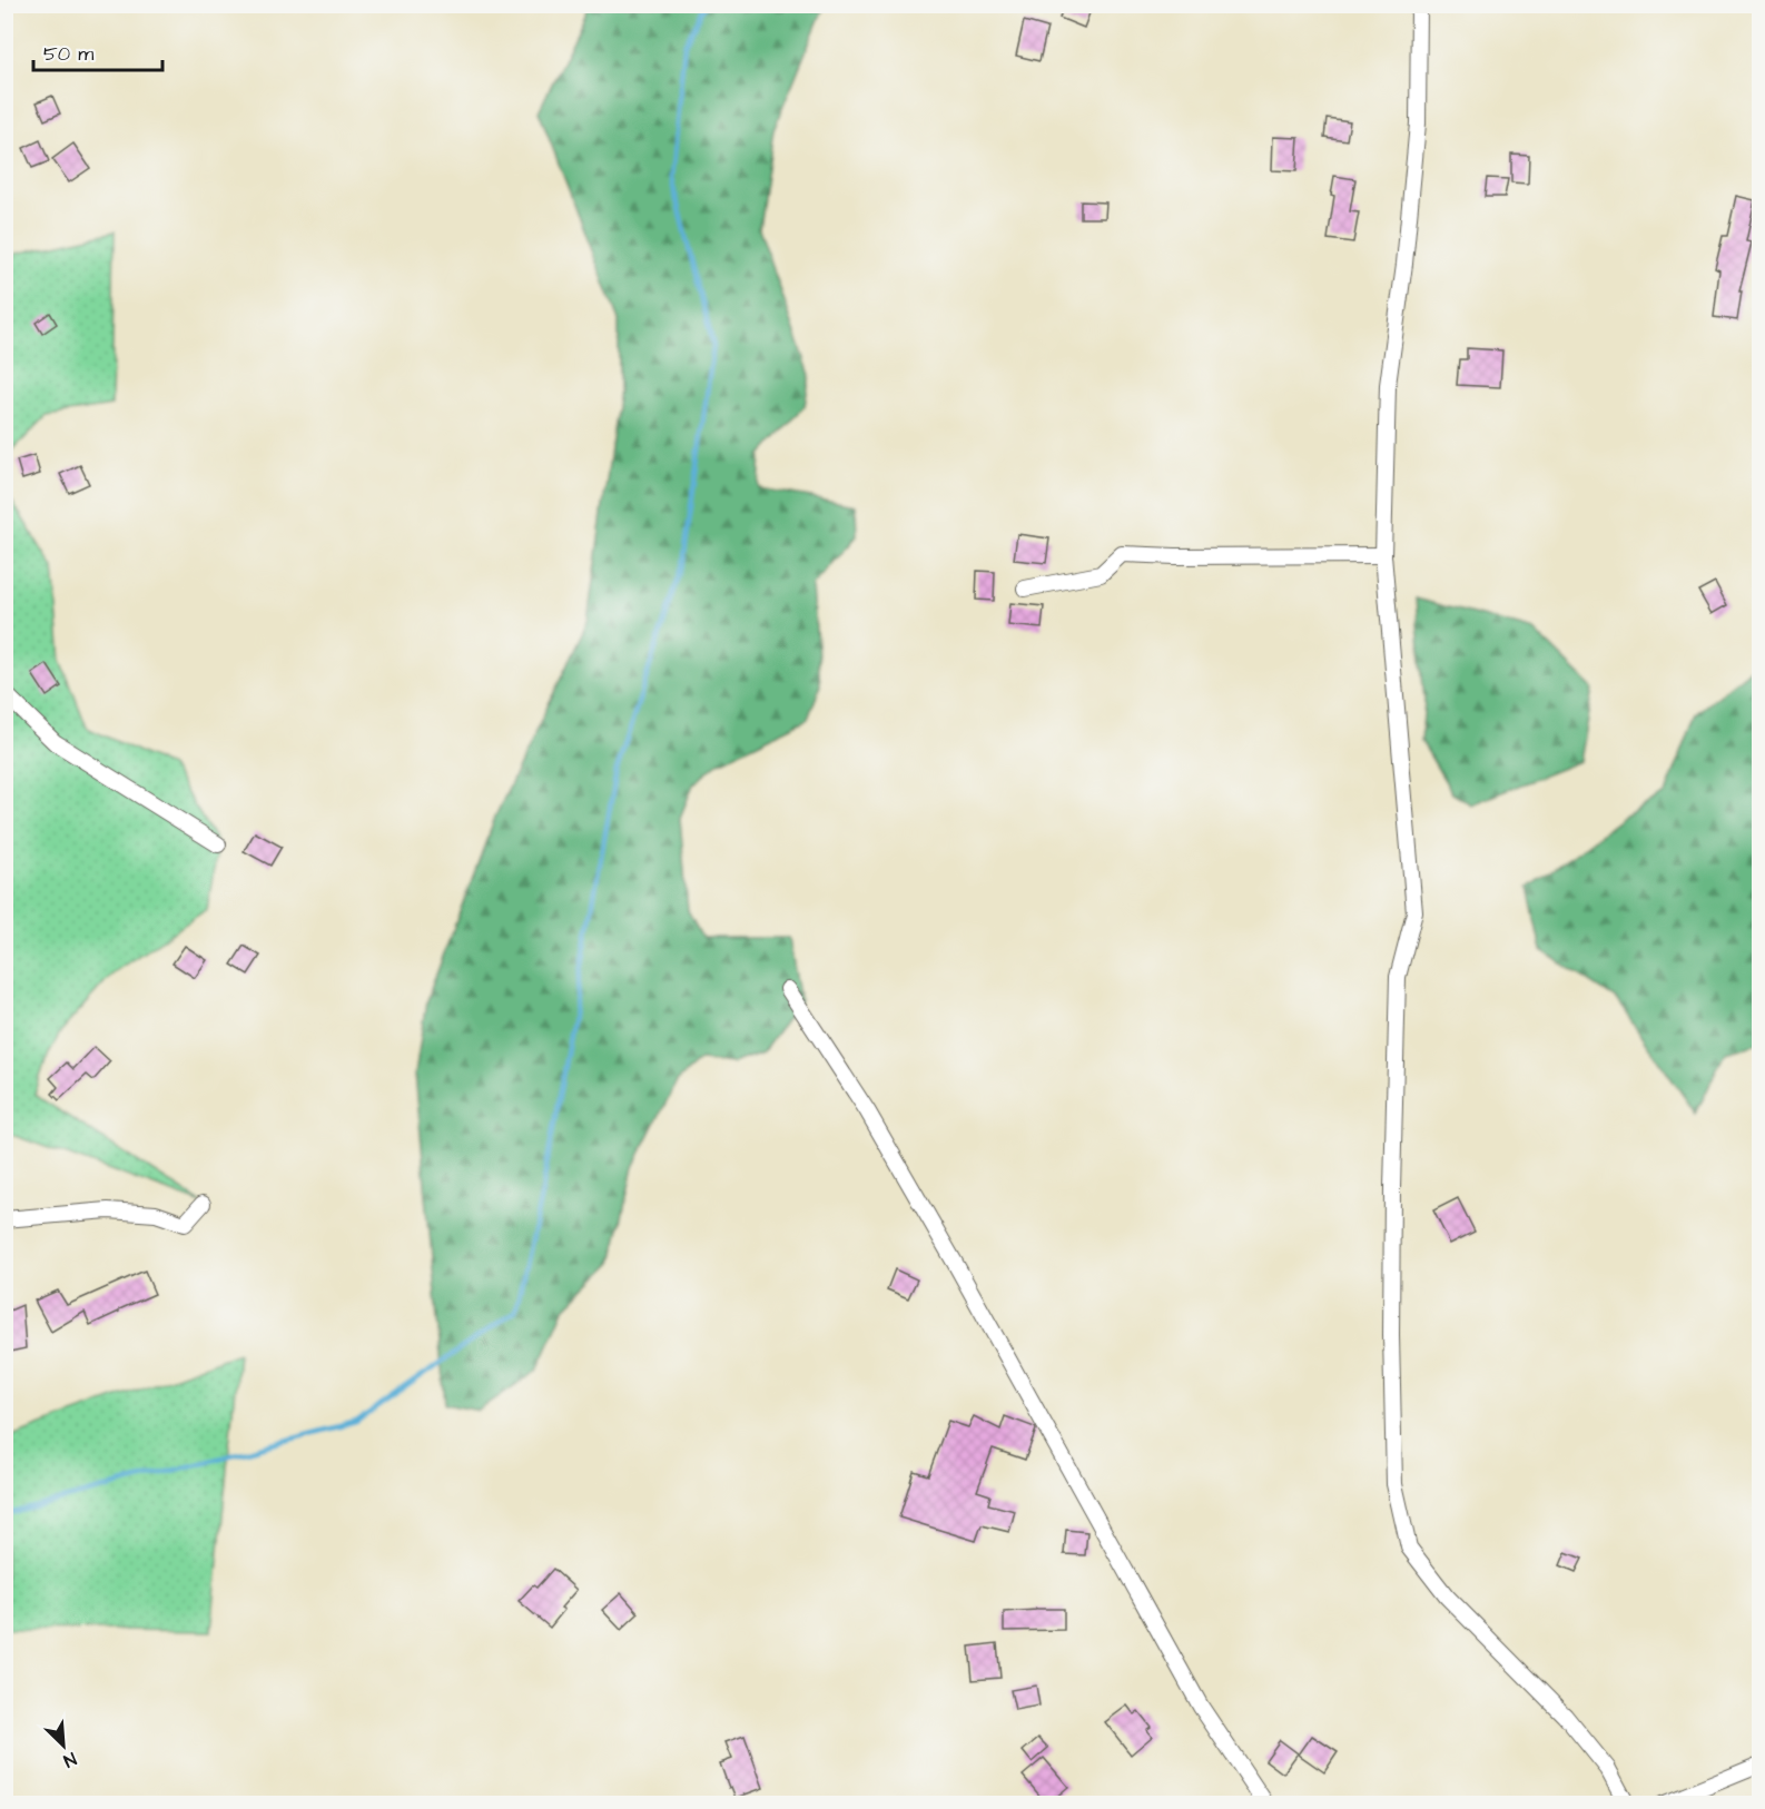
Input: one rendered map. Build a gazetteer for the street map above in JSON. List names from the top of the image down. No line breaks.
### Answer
{"scale_bar":"50 m","north":"bottom right"}
